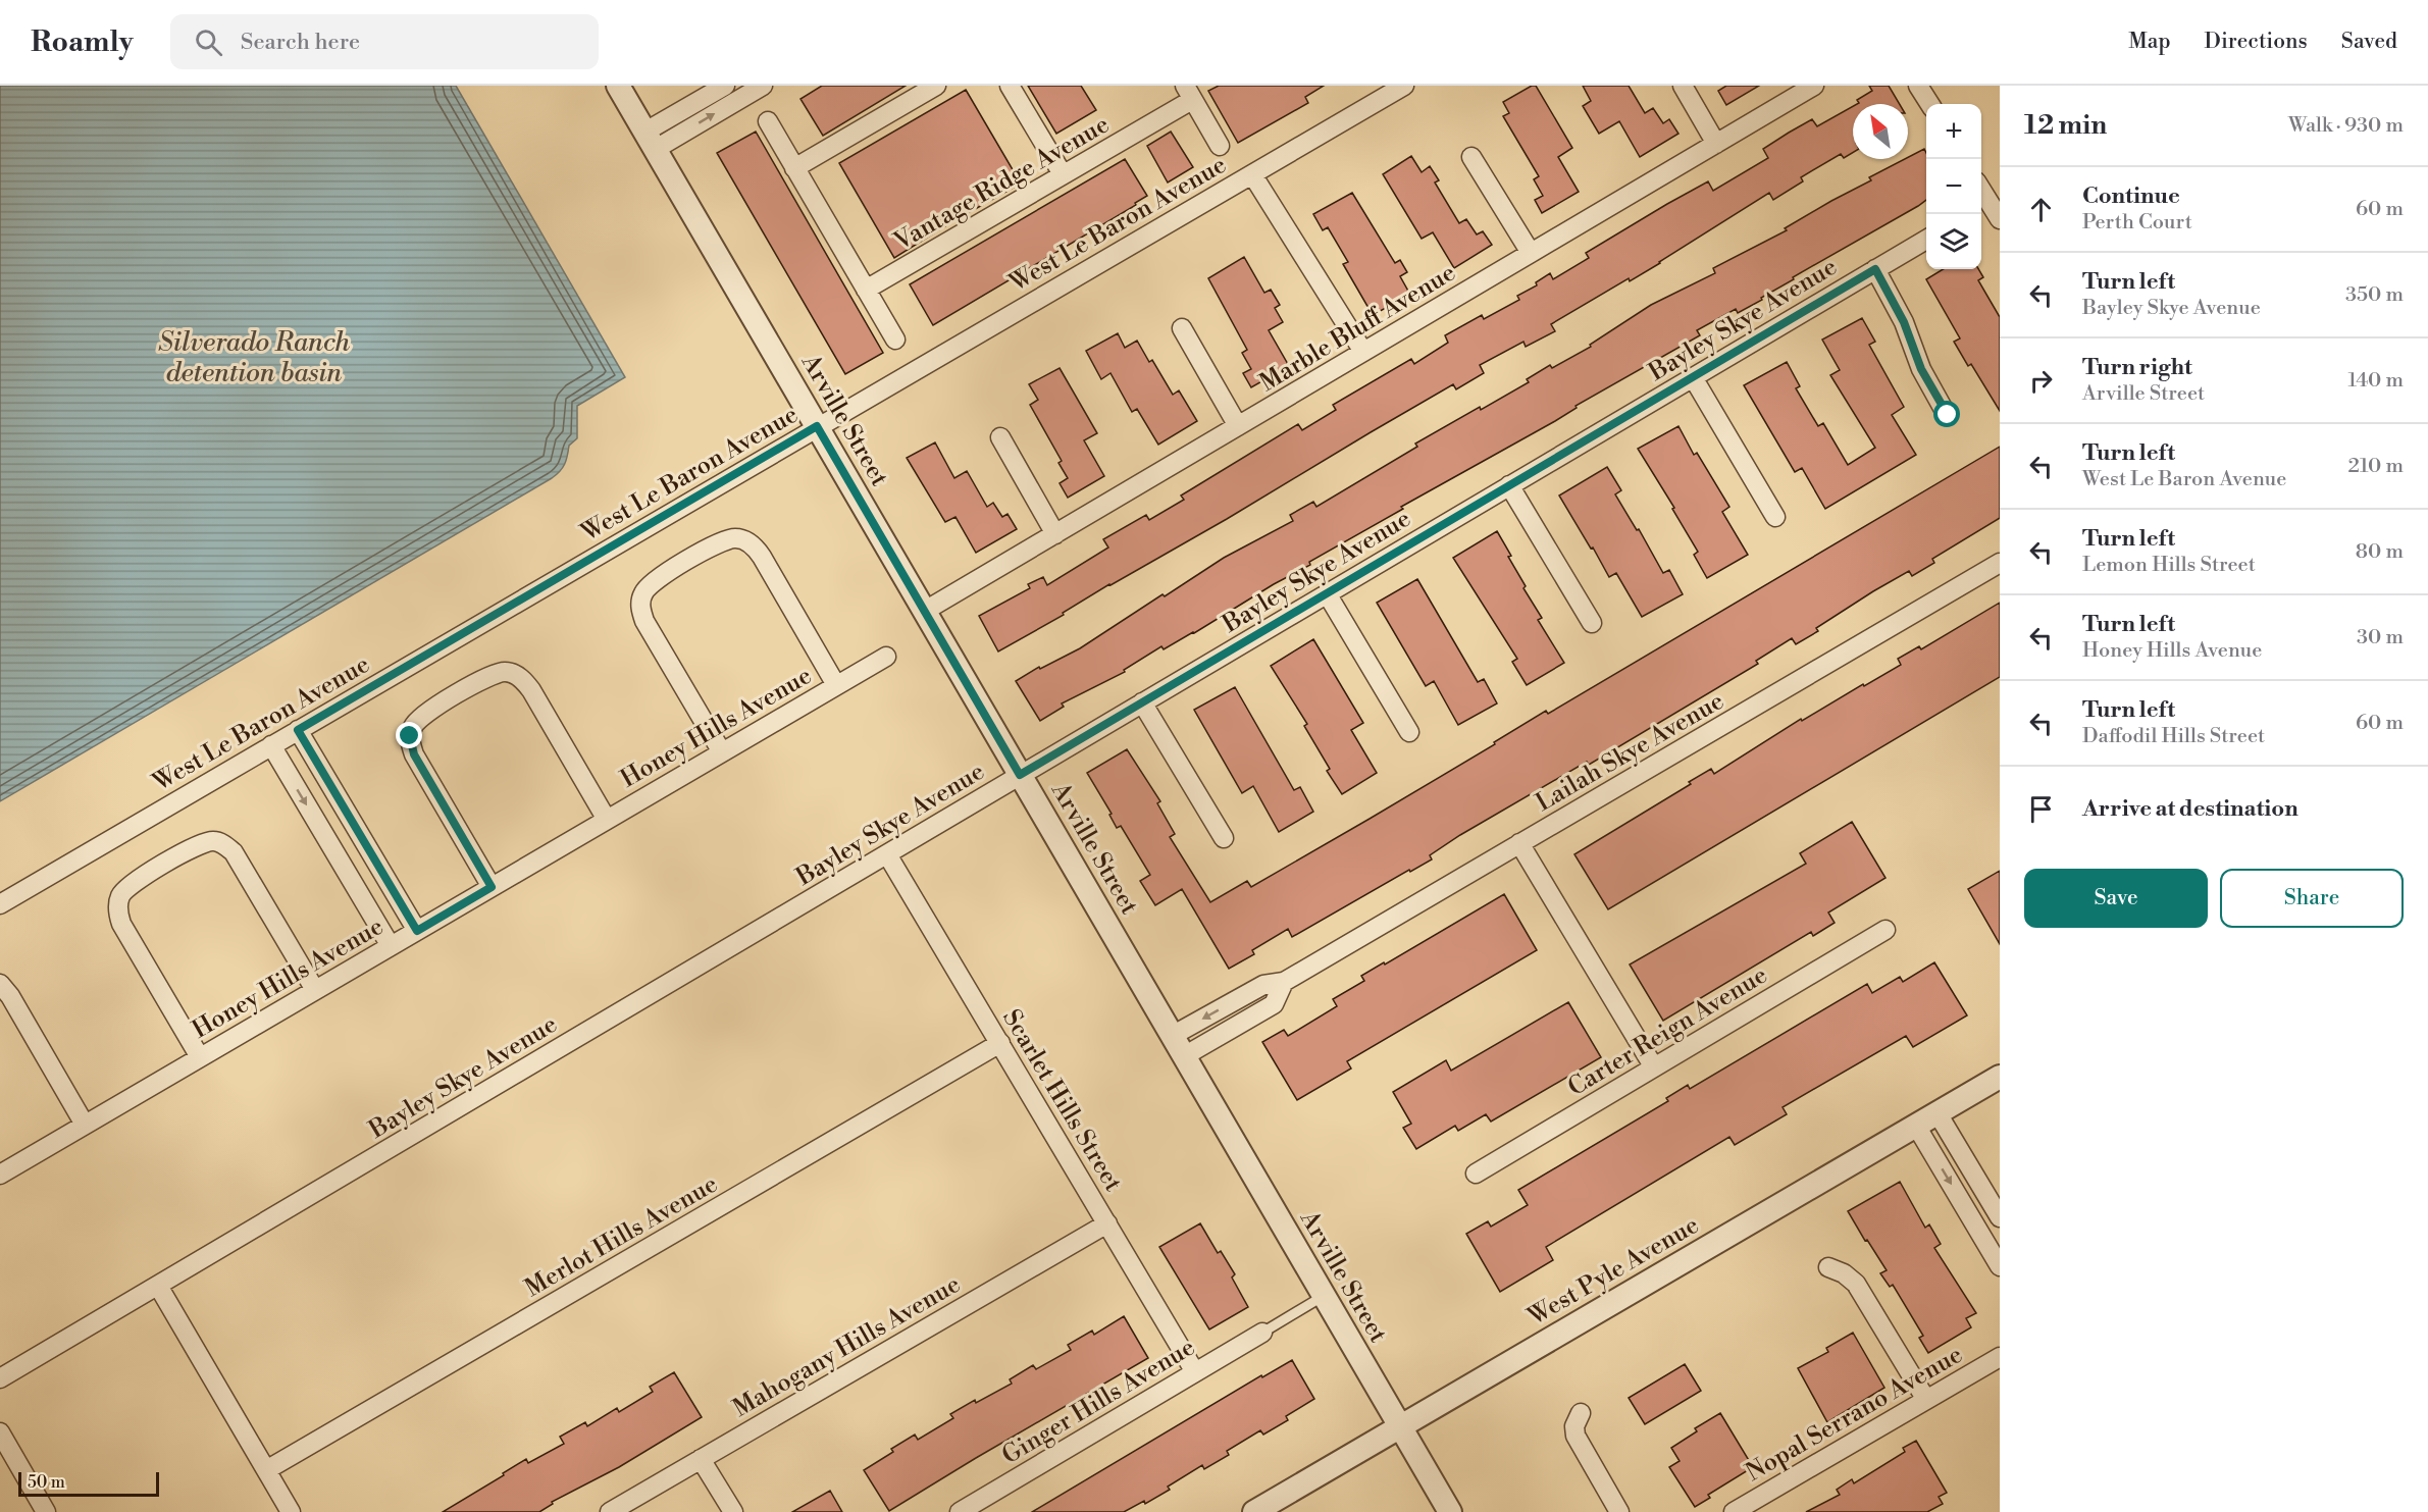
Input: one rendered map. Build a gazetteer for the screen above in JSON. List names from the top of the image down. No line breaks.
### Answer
{"streets":{"street":["Vantage Ridge Avenue","West Le Baron Avenue","Bayley Skye Avenue","Marble Bluff Avenue","Arville Street","Honey Hills Avenue","Lailah Skye Avenue","Carter Reign Avenue","Scarlet Hills Street","Merlot Hills Avenue","West Pyle Avenue","Mahogany Hills Avenue","Ginger Hills Avenue","Nopal Serrano Avenue"]},"crossings":[["West Le Baron Avenue","Arville Street"],["Bayley Skye Avenue","Arville Street"],["Bayley Skye Avenue","Scarlet Hills Street"],["Marble Bluff Avenue","Arville Street"],["Arville Street","Lailah Skye Avenue"],["Arville Street","West Pyle Avenue"],["Scarlet Hills Street","Merlot Hills Avenue"],["Scarlet Hills Street","Mahogany Hills Avenue"],["Scarlet Hills Street","Ginger Hills Avenue"]],"water":["Silverado Ranch detention basin"],"scale_bar":"50 m","north":"top left","page":{"header":"Roamly","search":"Search here","nav":["Map","Directions","Saved"],"heading":["12 min","Walk · 930 m"],"map_buttons":["+","−"],"list":[["Continue","Perth Court","60 m"],["Turn left","Bayley Skye Avenue","350 m"],["Turn right","Arville Street","140 m"],["Turn left","West Le Baron Avenue","210 m"],["Turn left","Lemon Hills Street","80 m"],["Turn left","Honey Hills Avenue","30 m"],["Turn left","Daffodil Hills Street","60 m"],"Arrive at destination"],"buttons":["Save","Share"],"scale":"50 m"}}
